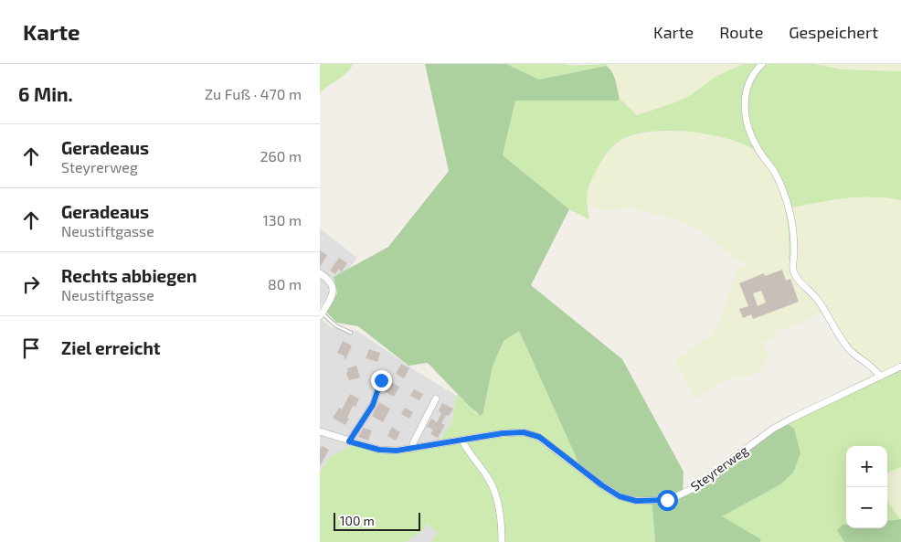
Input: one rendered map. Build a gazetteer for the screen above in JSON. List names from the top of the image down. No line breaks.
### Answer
{"streets":{"street":["Steyrerweg"]},"scale_bar":"100 m","page":{"header":"Karte","nav":["Karte","Route","Gespeichert"],"heading":["6 Min.","Zu Fuß · 470 m"],"list":[["Geradeaus","Steyrerweg","260 m"],["Geradeaus","Neustiftgasse","130 m"],["Rechts abbiegen","Neustiftgasse","80 m"],"Ziel erreicht"],"map_buttons":["+","−"],"scale":"100 m"}}
